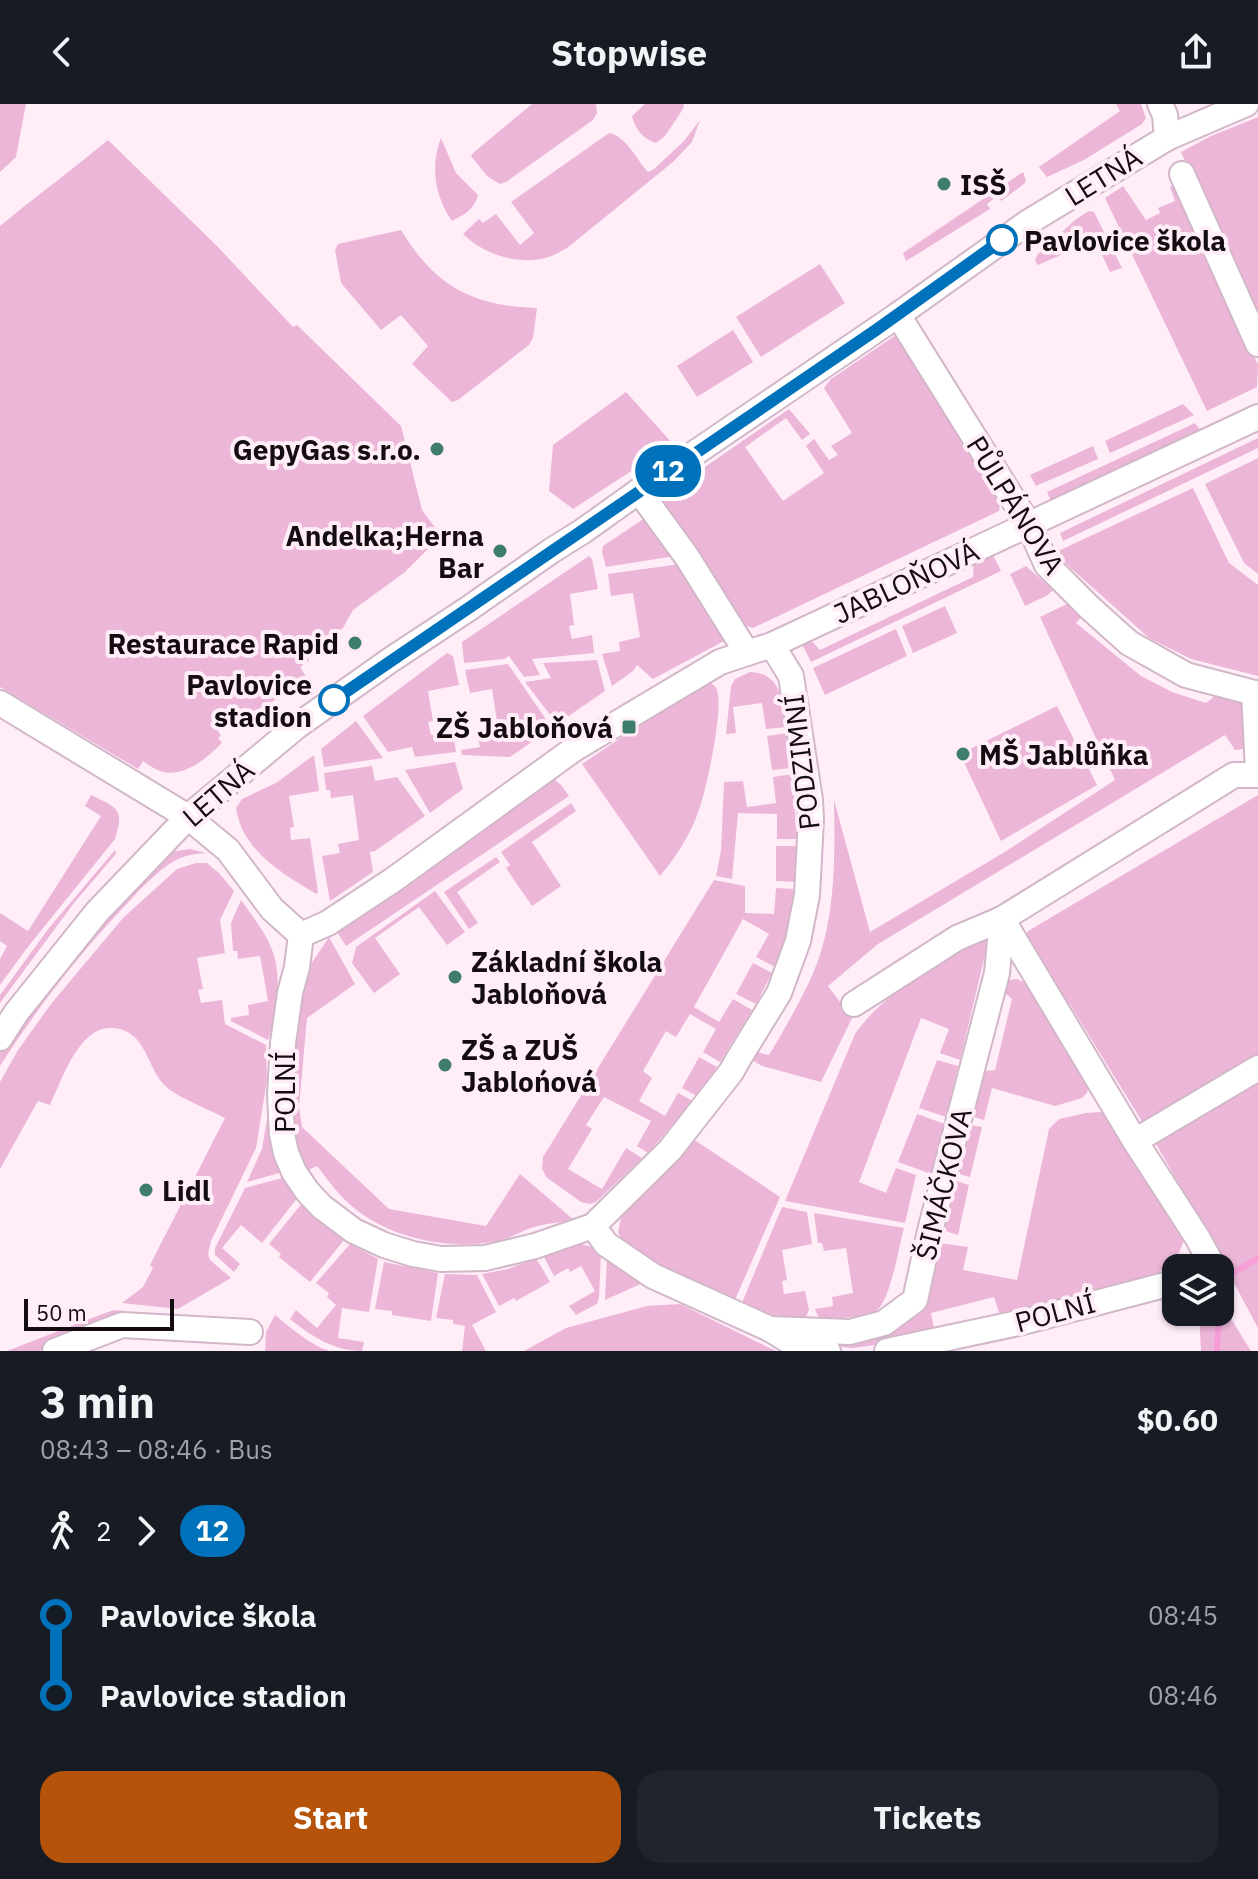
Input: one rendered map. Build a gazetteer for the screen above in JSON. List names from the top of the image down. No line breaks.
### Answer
{"streets":{"street":["LETNÁ","PŮLPÁNOVA","JABLOŇOVÁ","PODZIMNÍ","POLNÍ","ŠIMÁČKOVA"]},"crossings":[["LETNÁ","PŮLPÁNOVA"],["PŮLPÁNOVA","JABLOŇOVÁ"],["JABLOŇOVÁ","PODZIMNÍ"],["PODZIMNÍ","POLNÍ"]],"places":{"other":["ISŠ","Pavlovice škola","GepyGas s.r.o.","Andelka;Herna Bar","Restaurace Rapid","Pavlovice stadion","MŠ Jablůňka","Základní škola Jabloňová","ZŠ a ZUŠ Jablońová","Lidl"],"transit":["ZŠ Jabloňová"]},"lines":["bus line 12"],"scale_bar":"50 m","page":{"header":"Stopwise","on_map":"12","scale":"50 m","heading":["3 min","08:43 – 08:46 · Bus","$0.60"],"legs":["2","12"],"list":[{"name":"Pavlovice škola","value":"08:45"},{"name":"Pavlovice stadion","value":"08:46"}],"buttons":["Start","Tickets"]}}
